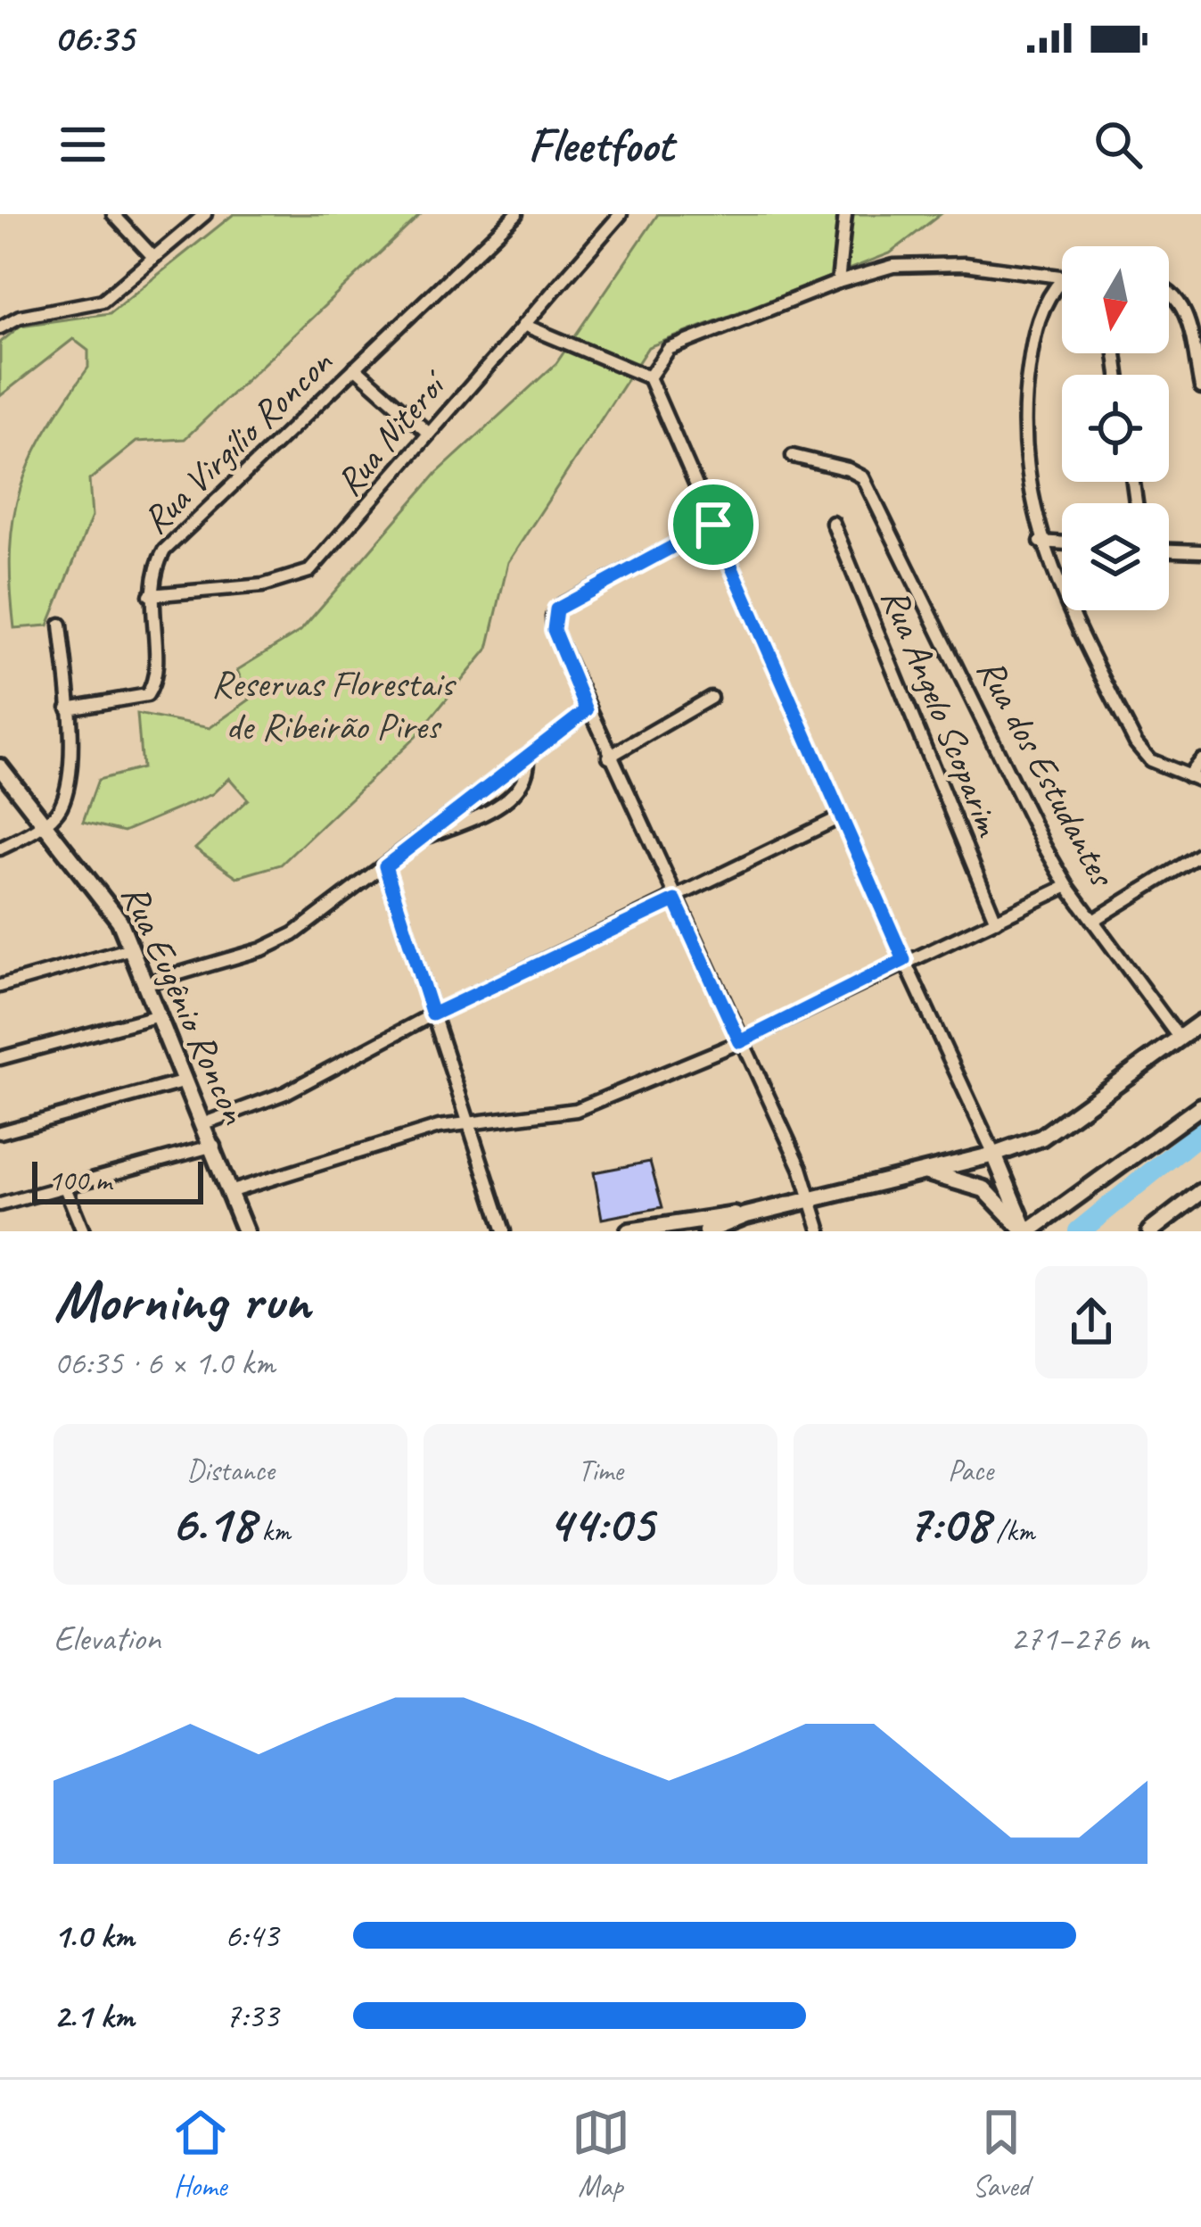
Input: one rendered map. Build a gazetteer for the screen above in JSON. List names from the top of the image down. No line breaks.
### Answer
{"streets":{"main road":["Rua Eugênio Roncon"],"street":["Rua Niteroí","Rua Virgílio Roncon","Rua Angelo Scoparim","Rua dos Estudantes"]},"crossings":[["Rua Niteroí","Rua Virgílio Roncon"]],"parks":["Reservas Florestais de Ribeirão Pires"],"scale_bar":"100 m","north":"bottom","page":{"status":"06:35","header":"Fleetfoot","scale":"100 m","heading":["Morning run","06:35 · 6 × 1.0 km"],"stats":[["Distance","6.18 km"],["Time","44:05"],["Pace","7:08 /km"]],"chart":["Elevation","271–276 m"],"list":[{"name":"1.0 km","note":"6:43"},{"name":"2.1 km","note":"7:33"}],"tabs":["Home","Map","Saved"]}}
